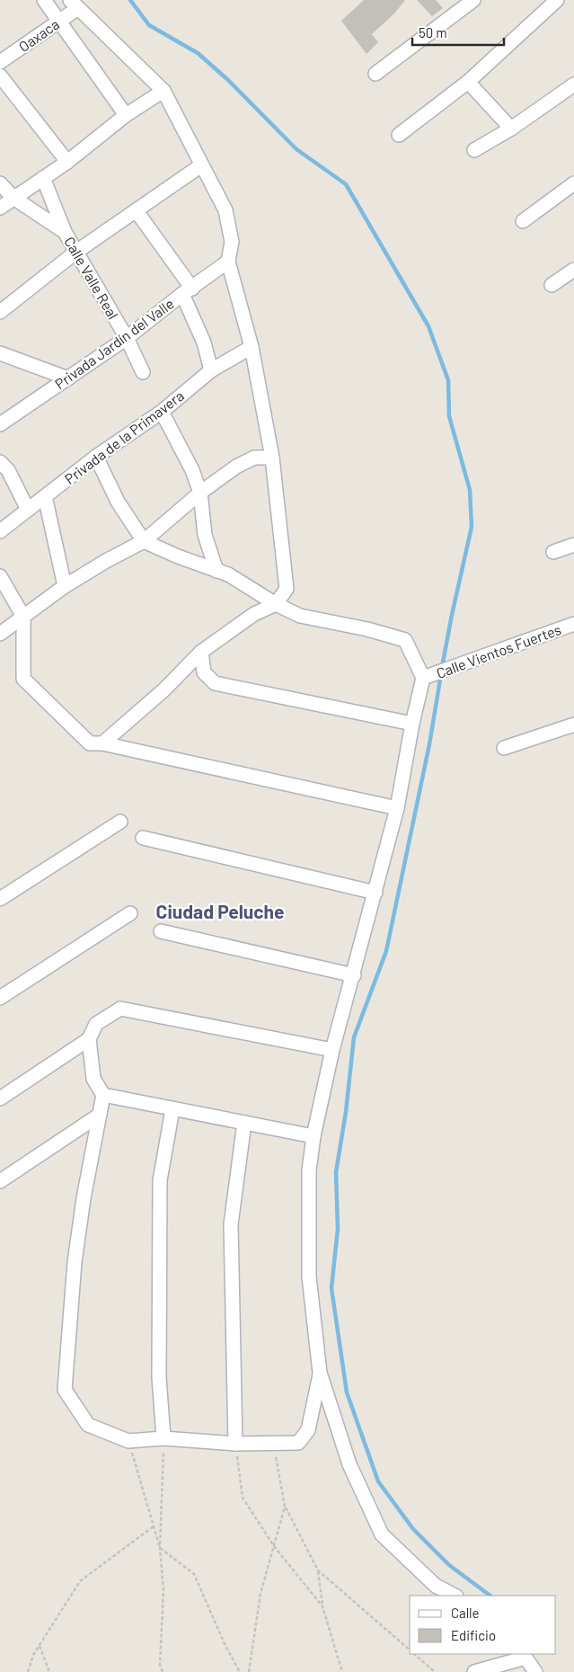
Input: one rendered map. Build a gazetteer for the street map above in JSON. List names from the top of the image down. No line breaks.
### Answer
{"streets":{"street":["Oaxaca","Calle Valle Real","Privada Jardín del Valle","Privada de la Primavera","Calle Vientos Fuertes"]},"crossings":[["Calle Valle Real","Privada Jardín del Valle"]],"districts":["Ciudad Peluche"],"legend":["Calle","Edificio"],"scale_bar":"50 m"}
